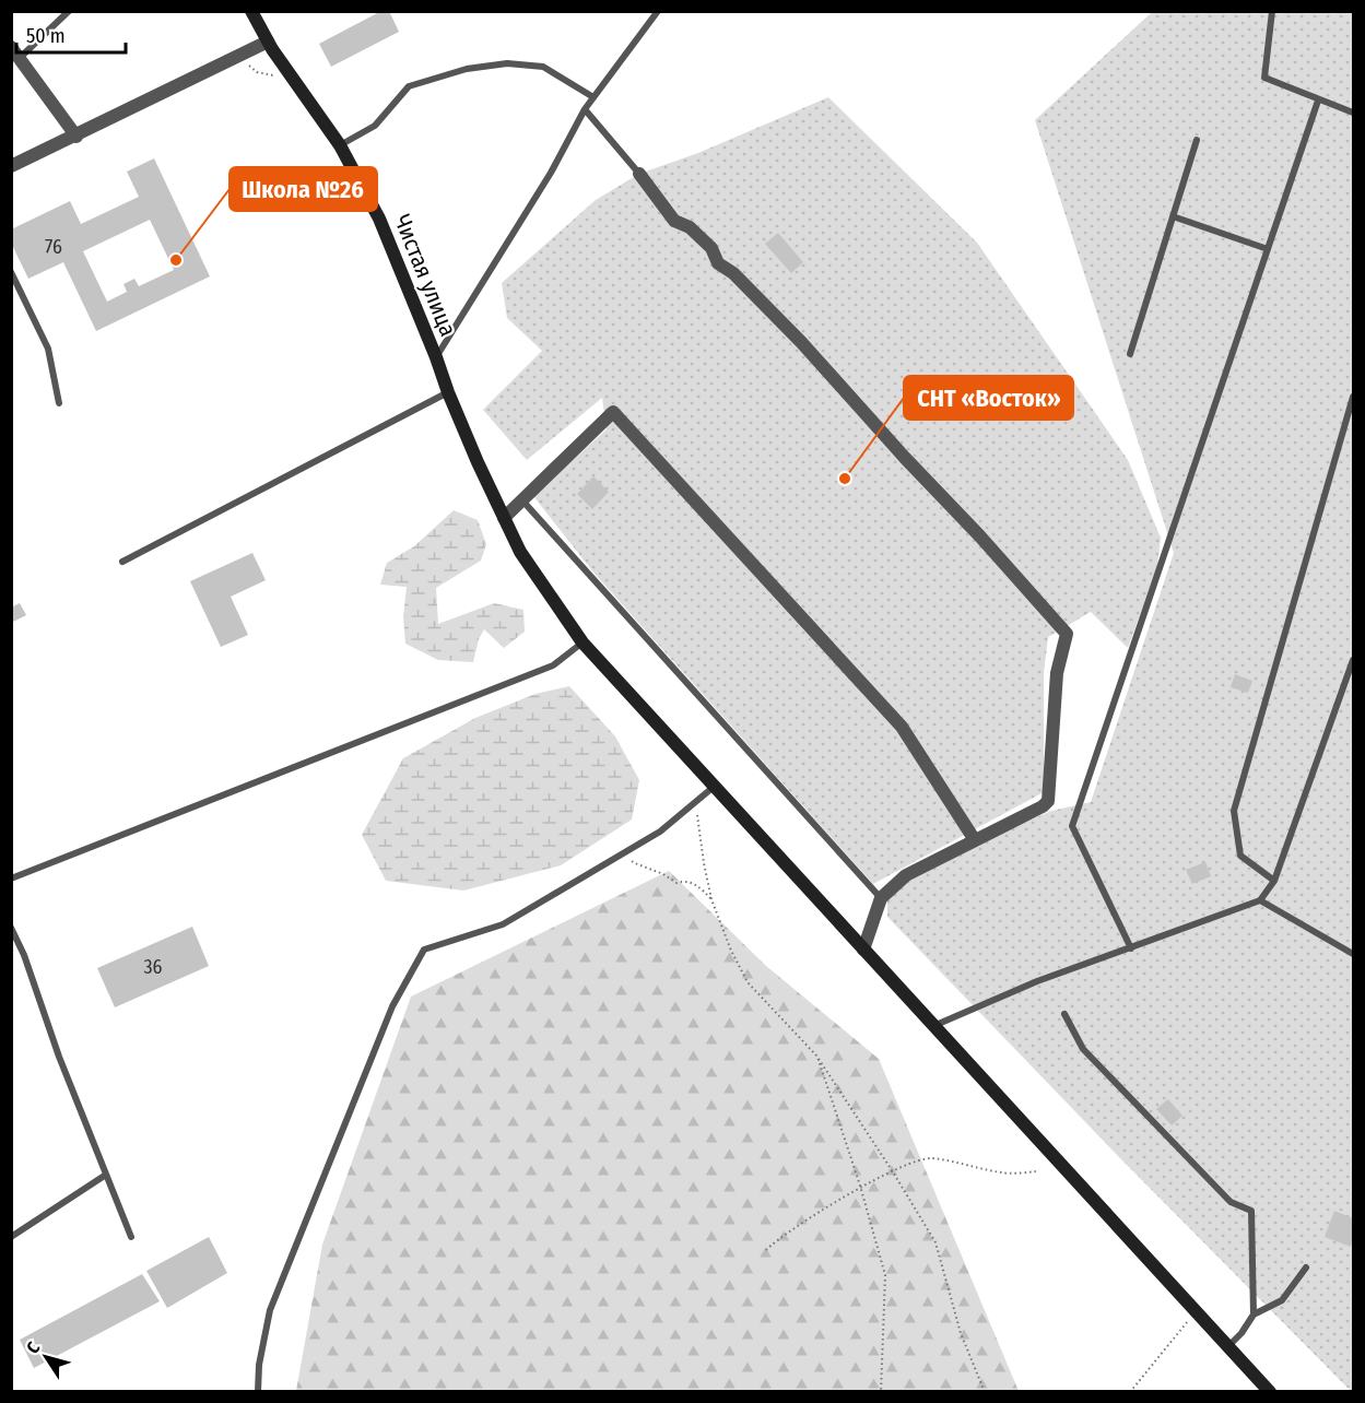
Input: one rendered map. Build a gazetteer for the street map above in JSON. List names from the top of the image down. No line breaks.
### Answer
{"streets":{"main road":["Чистая улица"]},"places":["Школа №26","СНТ «Восток»"],"house_numbers":["76","36"],"scale_bar":"50 m","north":"top left"}
